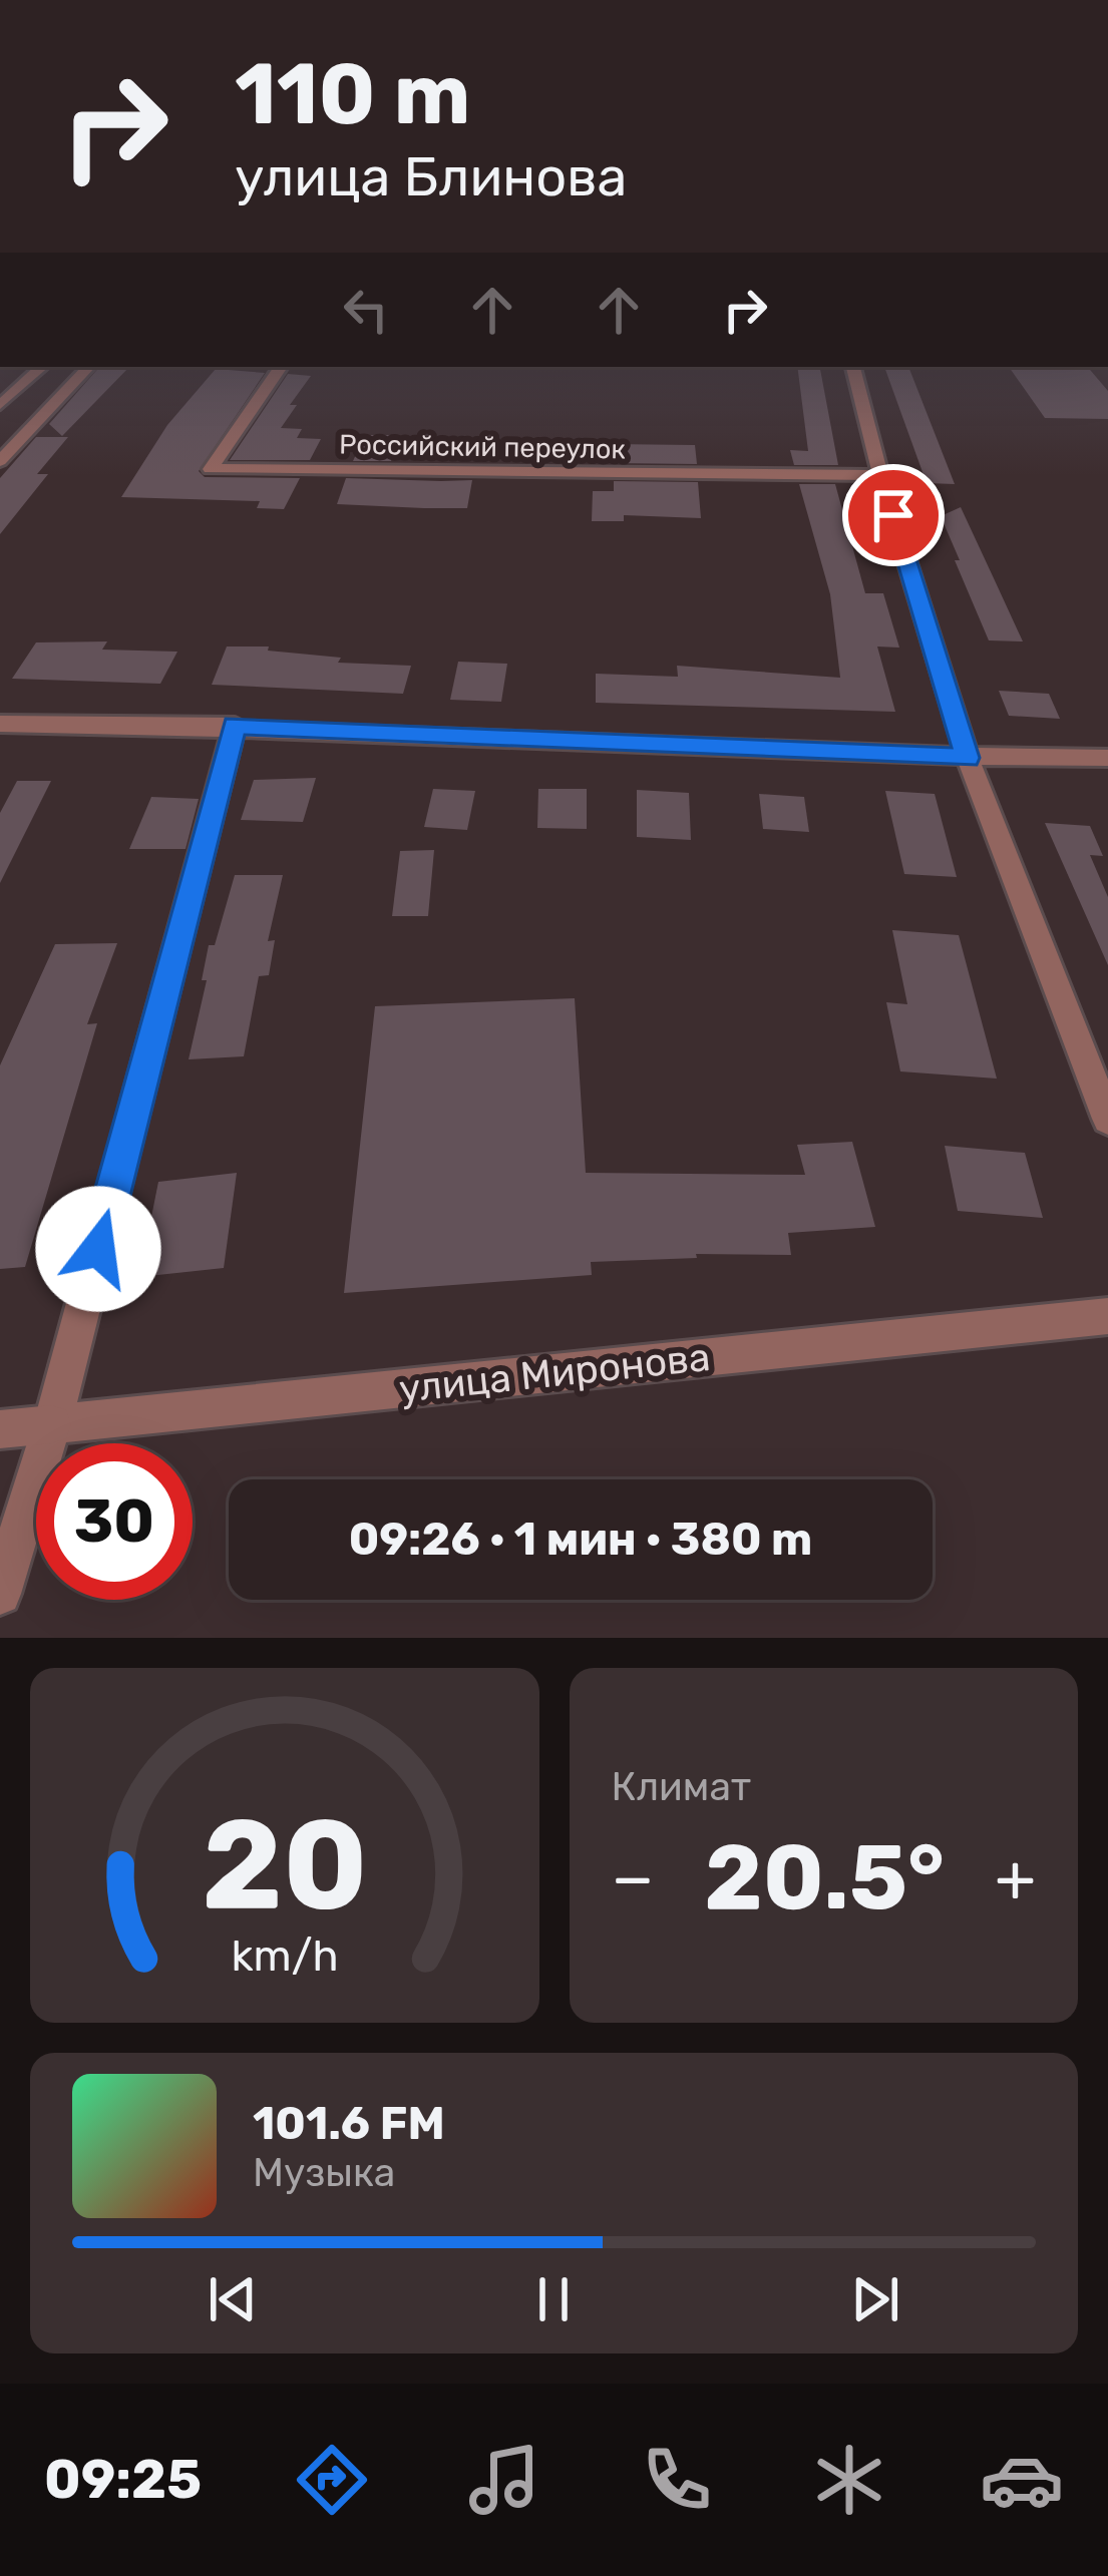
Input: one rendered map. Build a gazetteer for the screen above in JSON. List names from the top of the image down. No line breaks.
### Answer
{"streets":{"street":["Российский переулок","улица Миронова"]},"page":{"turn":["110 m","улица Блинова"],"limit":"30","trip":"09:26 · 1 мин · 380 m","tile":"Климат","heat":["−","20.5°","+"],"song":["101.6 FM","Музыка"],"tabs":"09:25","gauge":["20","km/h"]}}
